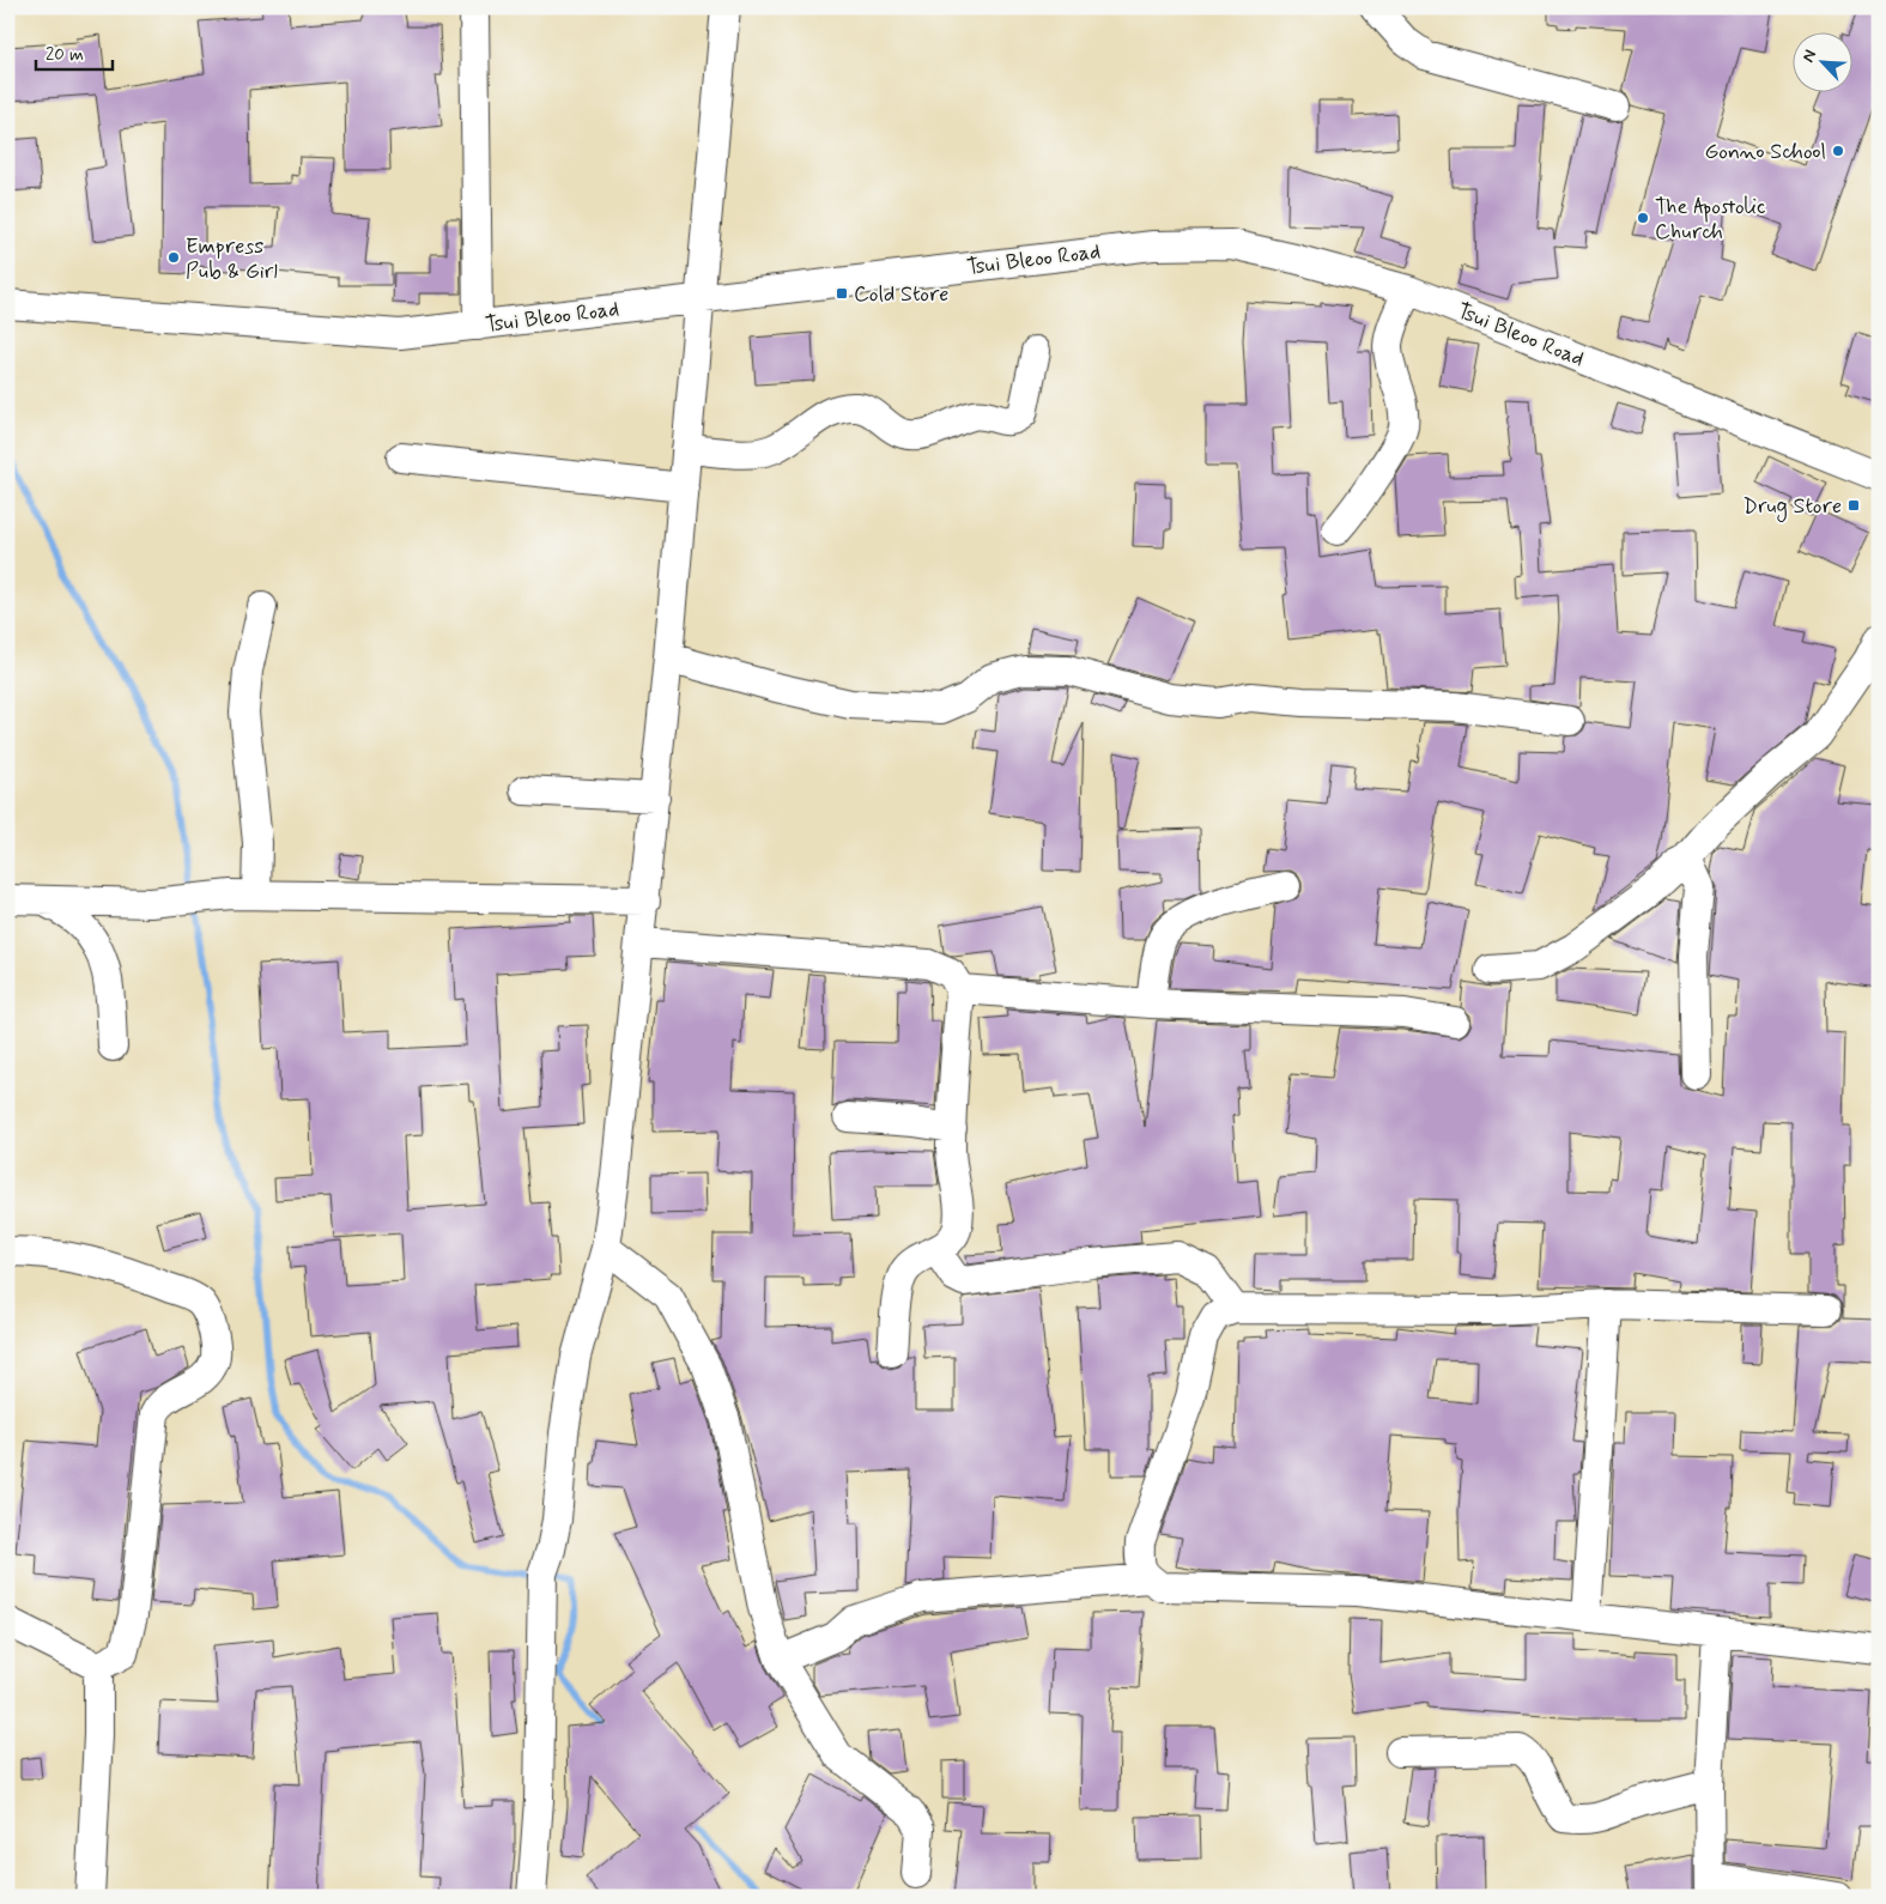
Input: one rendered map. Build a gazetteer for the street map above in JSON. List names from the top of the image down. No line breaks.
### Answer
{"streets":{"street":["Tsui Bleoo Road"]},"places":{"other":["Gonno School","The Apostolic Church","Empress Pub & Girl"],"transit":["Cold Store","Drug Store"]},"scale_bar":"20 m","north":"top left"}
